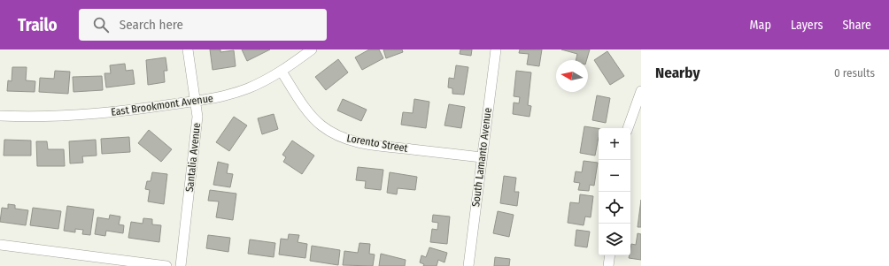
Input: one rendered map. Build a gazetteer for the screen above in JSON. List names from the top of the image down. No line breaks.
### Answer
{"streets":{"street":["East Brookmont Avenue","Lorento Street","Santalia Avenue","South Lamanto Avenue"]},"crossings":[["East Brookmont Avenue","Lorento Street"],["East Brookmont Avenue","Santalia Avenue"],["Lorento Street","South Lamanto Avenue"]],"north":"left","page":{"header":"Trailo","search":"Search here","nav":["Map","Layers","Share"],"heading":["Nearby","0 results"],"map_buttons":["+","−"]}}
